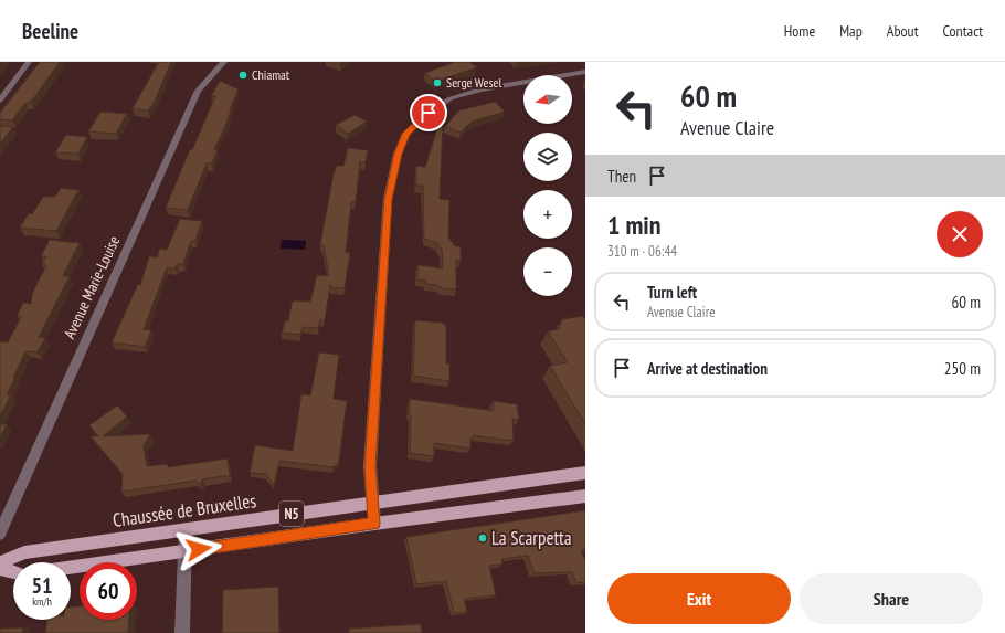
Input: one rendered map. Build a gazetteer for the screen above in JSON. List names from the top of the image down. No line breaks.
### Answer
{"streets":{"main road":["Chaussée de Bruxelles","N5"],"street":["Avenue Marie-Louise"]},"places":["Chiamat","Serge Wesel","La Scarpetta"],"north":"left","page":{"header":"Beeline","nav":["Home","Map","About","Contact"],"turn":["60 m","Avenue Claire"],"map_buttons":["+","−"],"then":"Then","heading":["1 min","310 m · 06:44"],"list":[{"name":"Turn left","note":"Avenue Claire","value":"60 m"},{"name":"Arrive at destination","value":"250 m"}],"speed":"51 km/h","limit":"60","buttons":["Exit","Share"]}}
